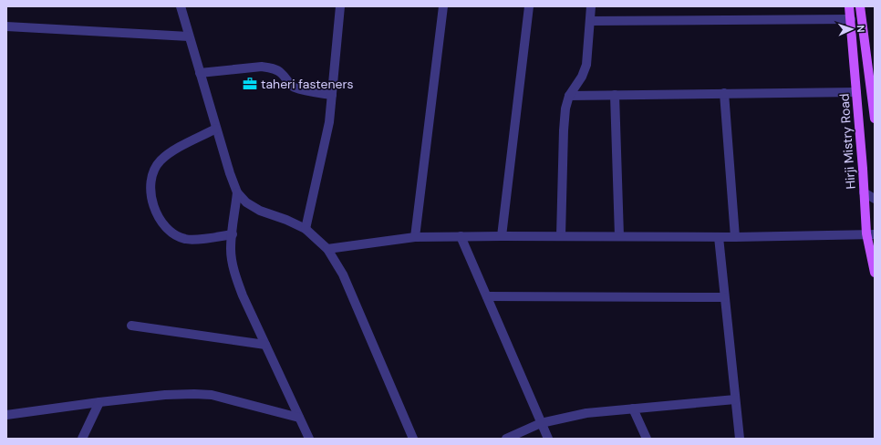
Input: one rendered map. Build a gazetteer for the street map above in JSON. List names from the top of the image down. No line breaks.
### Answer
{"streets":{"main road":["Hirji Mistry Road"]},"places":{"office":["taheri fasteners"]},"north":"right"}
